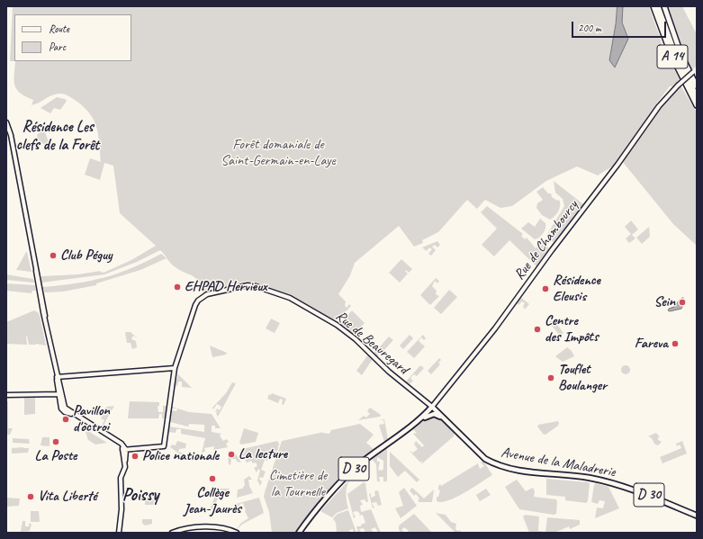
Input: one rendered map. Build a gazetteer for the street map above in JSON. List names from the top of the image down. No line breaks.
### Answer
{"streets":{"highway":["A 14"],"main road":["Avenue de la Maladrerie","D 30"],"street":["Rue de Chambourcy","Rue de Beauregard"]},"crossings":[["Rue de Chambourcy","Rue de Beauregard"],["Rue de Chambourcy","Avenue de la Maladrerie"],["Rue de Chambourcy","D 30"],["Rue de Beauregard","Avenue de la Maladrerie"],["Rue de Beauregard","D 30"],["Avenue de la Maladrerie","D 30"]],"districts":["Résidence Les clefs de la Forêt","Poissy"],"parks":["Forêt domaniale de Saint-Germain-en-Laye","Cimetière de la Tournelle"],"places":["Club Péguy","EHPAD Hervieux","Résidence Eleusis","Sein","Centre des Impôts","Fareva","Touflet Boulanger","Pavillon d'octroi","La Poste","La lecture","Police nationale","Collège Jean-Jaurès","Vita Liberté"],"legend":["Route","Parc"],"scale_bar":"200 m"}
